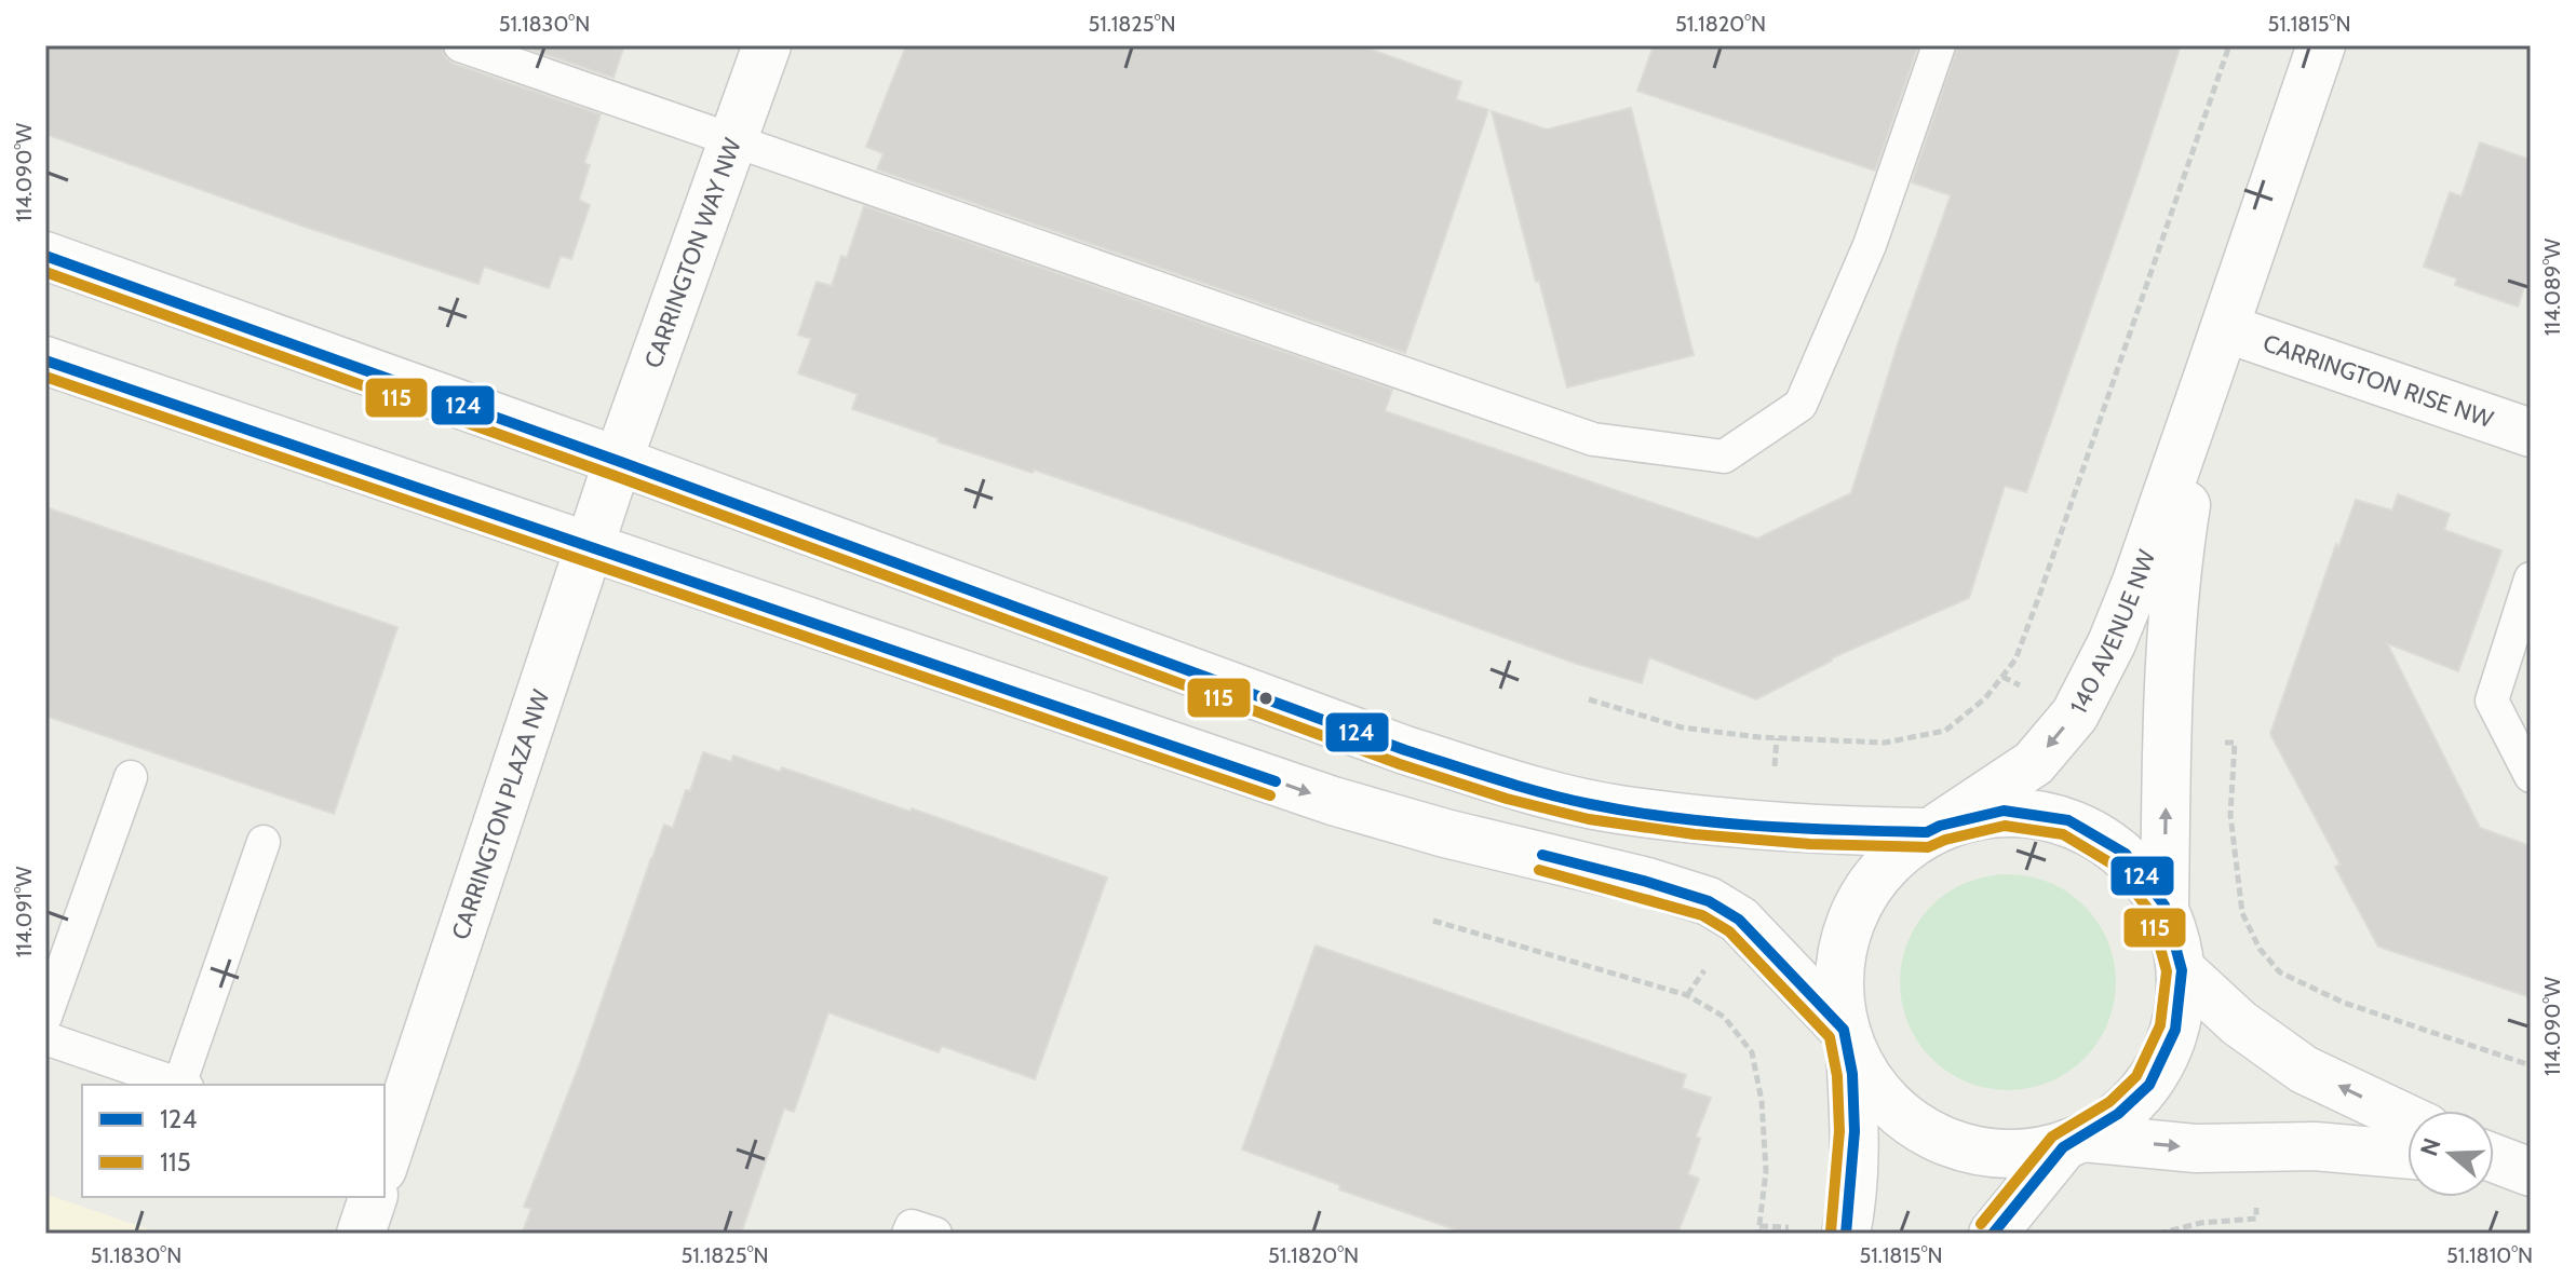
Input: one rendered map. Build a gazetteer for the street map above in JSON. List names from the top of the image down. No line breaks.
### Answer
{"streets":{"street":["CARRINGTON WAY NW","CARRINGTON RISE NW","140 AVENUE NW","CARRINGTON PLAZA NW"]},"crossings":[["CARRINGTON WAY NW","CARRINGTON PLAZA NW"],["CARRINGTON RISE NW","140 AVENUE NW"]],"lines":["transit line 124","transit line 115"],"legend":["124","115"],"north":"left","coordinates":["51.1830°N","51.1825°N","51.1820°N","51.1815°N","114.090°W","114.089°W","114.091°W","51.1810°N"]}
